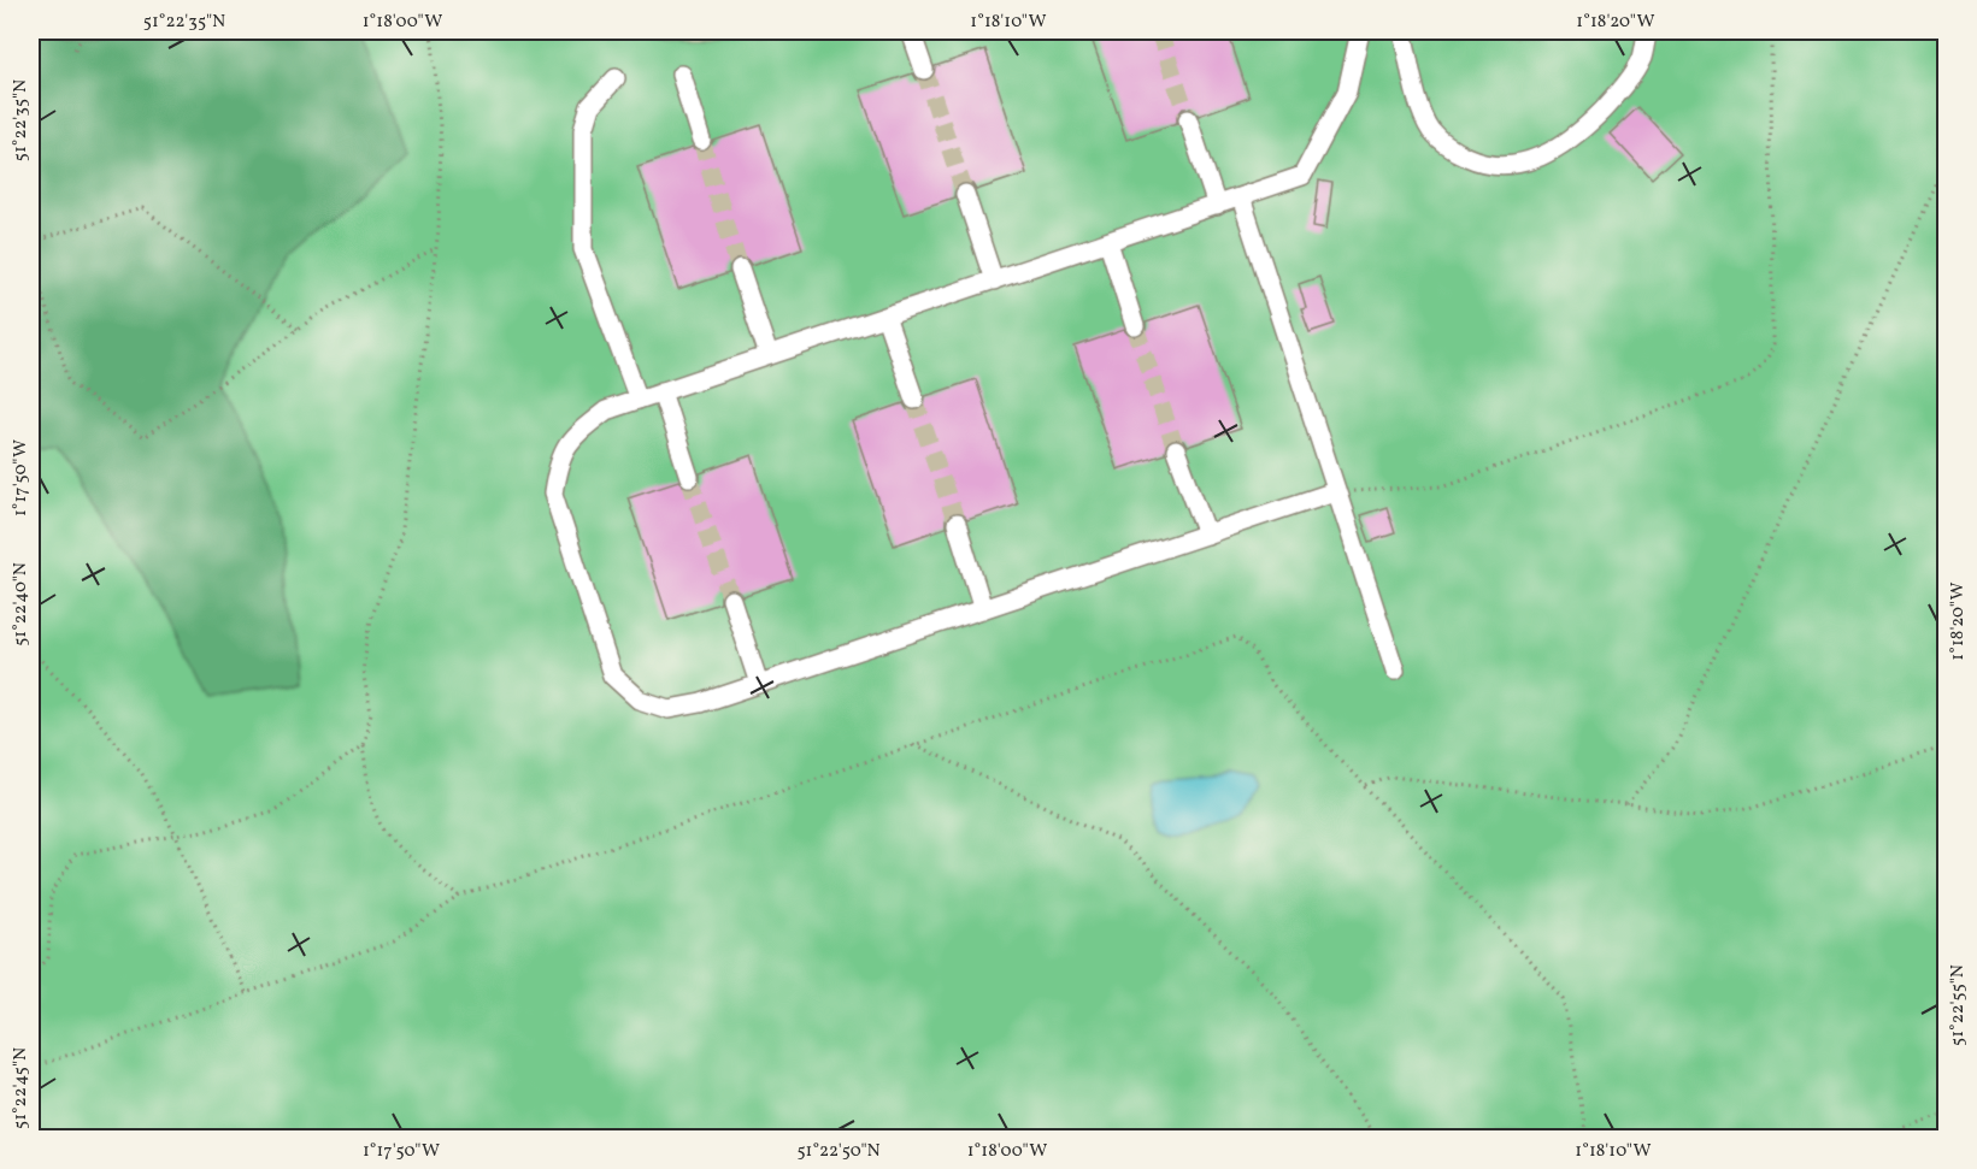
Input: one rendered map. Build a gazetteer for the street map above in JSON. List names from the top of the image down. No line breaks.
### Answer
{"coordinates":["51°22'35\"N","1°18'00\"W","1°18'10\"W","1°18'20\"W","1°17'50\"W","51°22'40\"N","51°22'55\"N","51°22'45\"N","51°22'50\"N"]}
